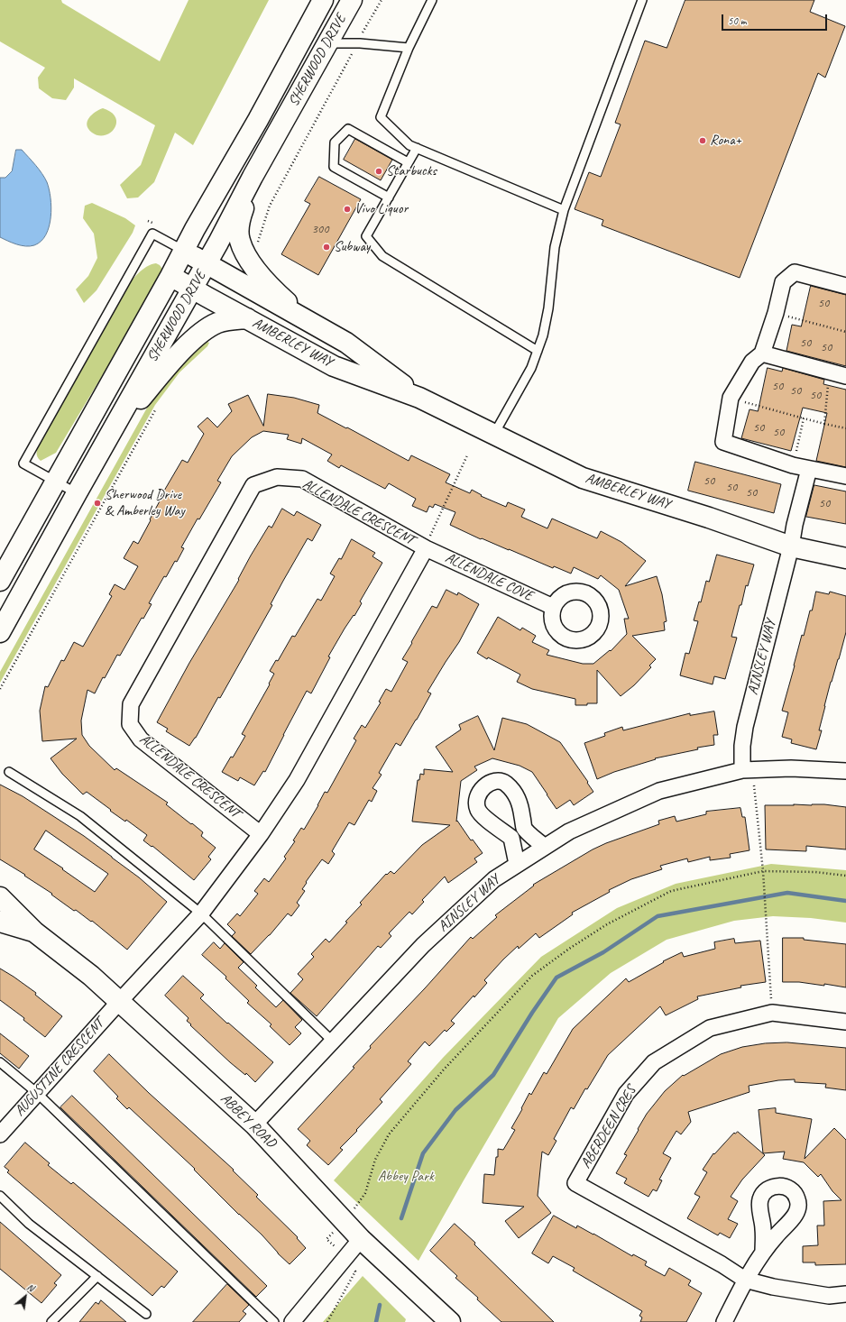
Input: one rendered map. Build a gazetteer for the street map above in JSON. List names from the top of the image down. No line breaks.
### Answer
{"streets":{"main road":["SHERWOOD DRIVE","AMBERLEY WAY","ABBEY ROAD"],"street":["ALLENDALE CRESCENT","ALLENDALE COVE","AINSLEY WAY","AUGUSTINE CRESCENT","ABERDEEN CRES"]},"crossings":[["SHERWOOD DRIVE","AMBERLEY WAY"],["AMBERLEY WAY","AINSLEY WAY"],["ALLENDALE CRESCENT","ALLENDALE COVE"],["ALLENDALE CRESCENT","AUGUSTINE CRESCENT"],["ALLENDALE CRESCENT","ABBEY ROAD"],["AINSLEY WAY","ABBEY ROAD"],["AUGUSTINE CRESCENT","ABBEY ROAD"]],"parks":["Abbey Park"],"places":["Rona+","Starbucks","Vivo Liquor","Subway","Sherwood Drive & Amberley Way"],"house_numbers":["300","50","50","50","50","50","50","50","50","50","50","50","50"],"scale_bar":"50 m","north":"top right"}
